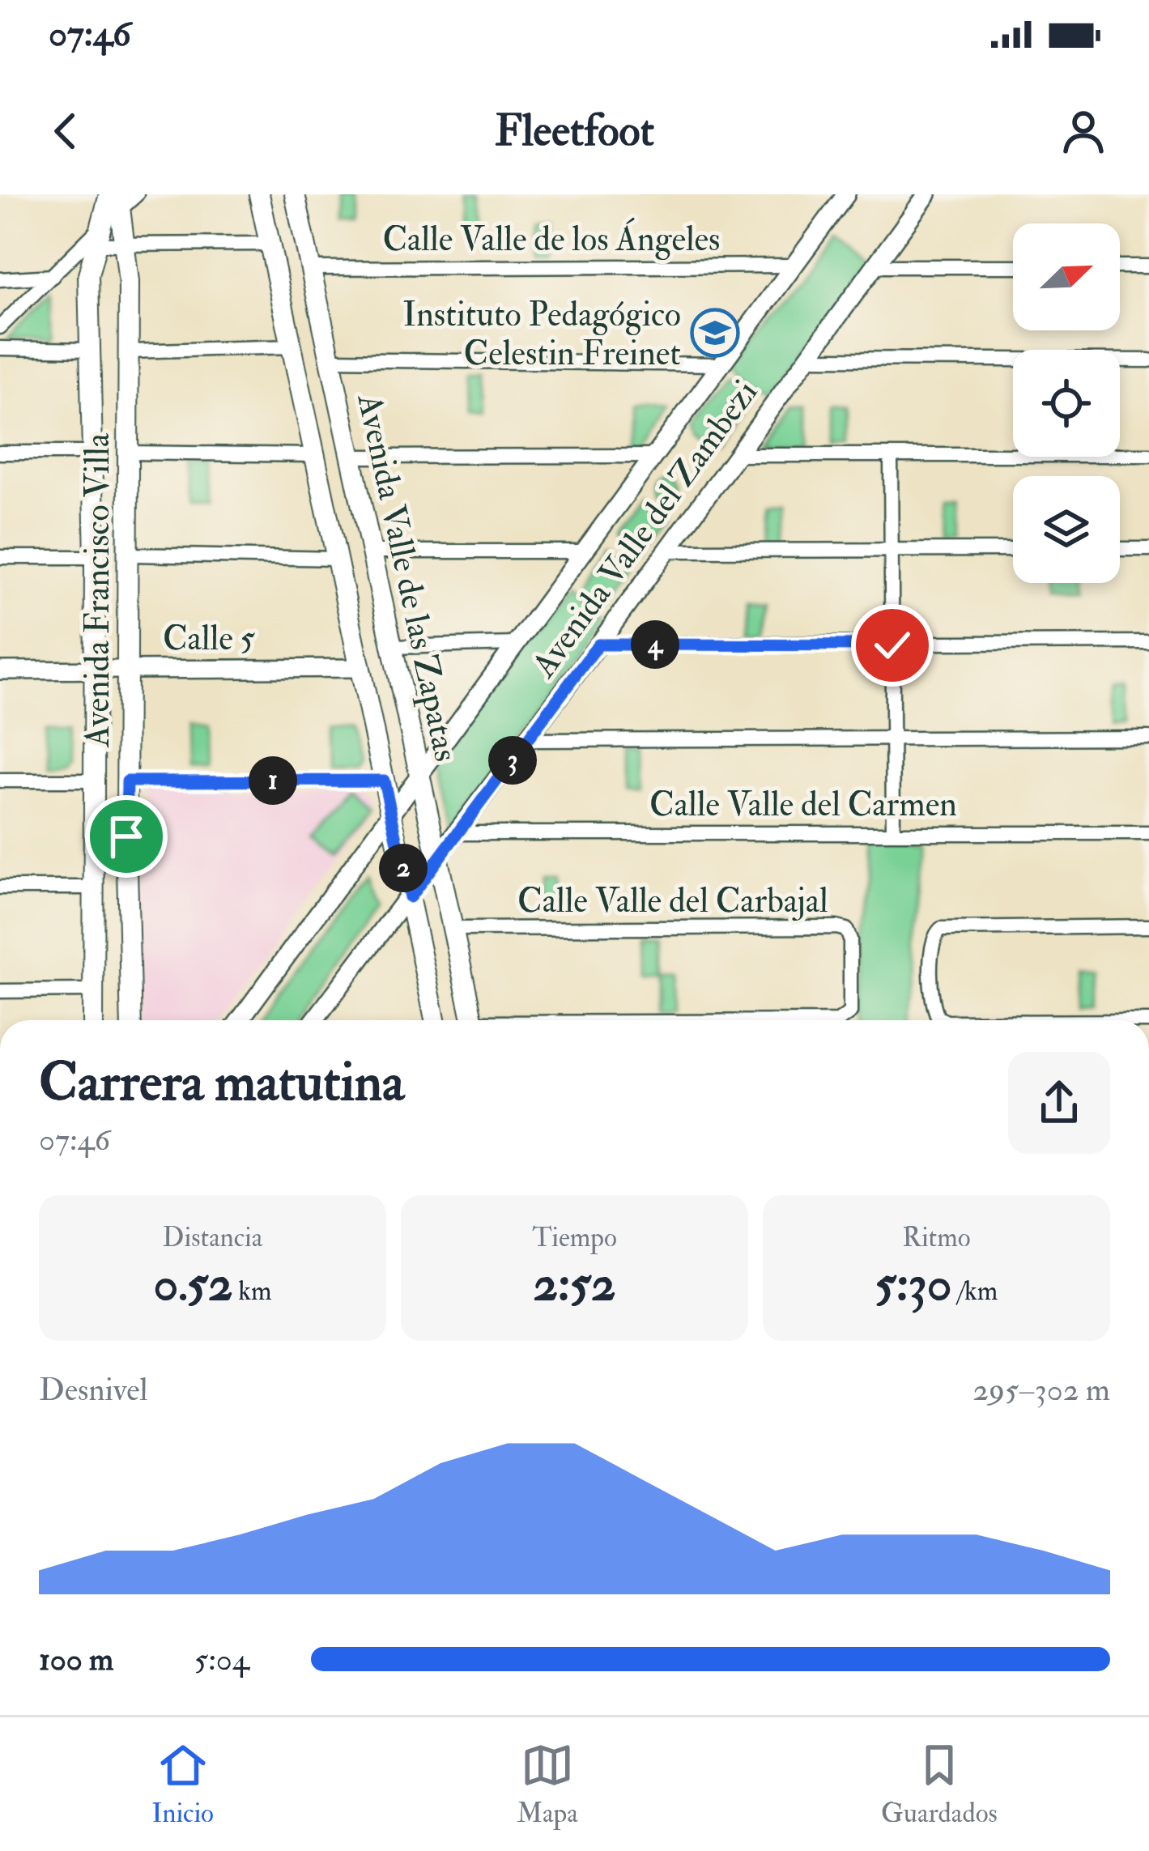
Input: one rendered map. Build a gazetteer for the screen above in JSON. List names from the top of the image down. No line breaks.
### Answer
{"streets":{"main road":["Avenida Valle de las Zapatas","Avenida Francisco Villa"],"street":["Calle Valle de los Ángeles","Avenida Valle del Zambezi","Calle 5","Calle Valle del Carmen","Calle Valle del Carbajal"]},"crossings":[["Calle Valle de los Ángeles","Avenida Valle del Zambezi"],["Calle Valle de los Ángeles","Avenida Valle de las Zapatas"],["Avenida Valle del Zambezi","Avenida Valle de las Zapatas"],["Avenida Valle del Zambezi","Calle Valle del Carmen"],["Avenida Valle de las Zapatas","Calle 5"],["Avenida Valle de las Zapatas","Calle Valle del Carbajal"],["Avenida Francisco Villa","Calle 5"]],"places":{"school or university":["Instituto Pedagógico Celestin Freinet"]},"north":"top right","page":{"status":"07:46","header":"Fleetfoot","pins":["4","3","1","2"],"heading":["Carrera matutina","07:46"],"stats":[["Distancia","0.52 km"],["Tiempo","2:52"],["Ritmo","5:30 /km"]],"chart":["Desnivel","295–302 m"],"list":[{"name":"100 m","note":"5:04"}],"tabs":["Inicio","Mapa","Guardados"]}}
